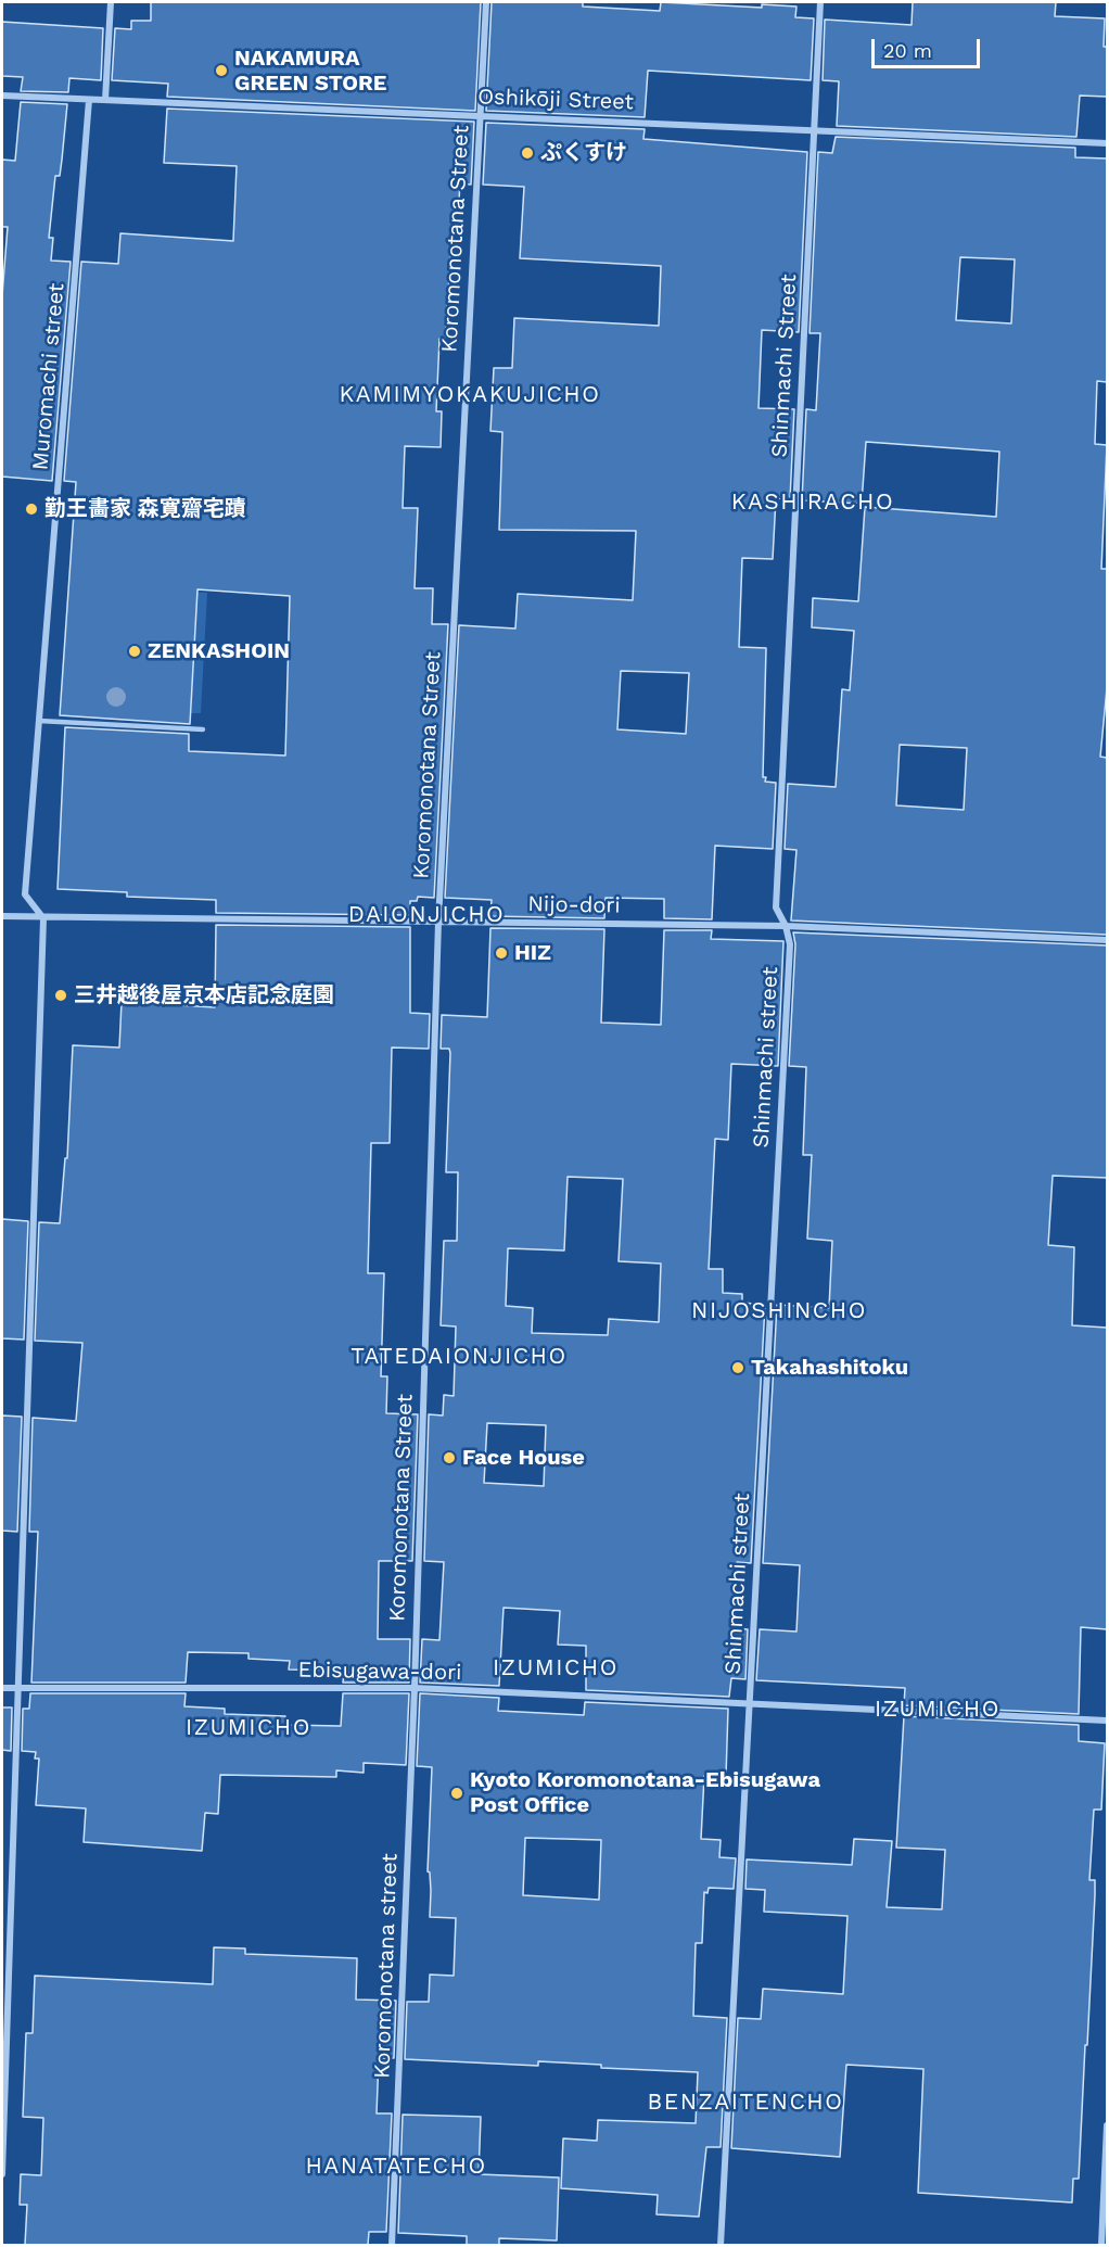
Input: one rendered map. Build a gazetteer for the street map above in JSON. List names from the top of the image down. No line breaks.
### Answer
{"streets":{"street":["Oshikōji Street","Koromonotana Street","Shinmachi Street","Muromachi street","Nijo-dori","Shinmachi street","Ebisugawa-dori","Koromonotana street"]},"crossings":[["Oshikōji Street","Koromonotana Street"],["Oshikōji Street","Shinmachi Street"],["Oshikōji Street","Muromachi street"],["Koromonotana Street","Nijo-dori"],["Koromonotana Street","Ebisugawa-dori"],["Koromonotana Street","Koromonotana street"],["Shinmachi Street","Nijo-dori"],["Shinmachi Street","Shinmachi street"],["Muromachi street","Nijo-dori"],["Nijo-dori","Shinmachi street"],["Shinmachi street","Ebisugawa-dori"],["Ebisugawa-dori","Koromonotana street"]],"districts":["KAMIMYOKAKUJICHO","KASHIRACHO","DAIONJICHO","NIJOSHINCHO","TATEDAIONJICHO","IZUMICHO","IZUMICHO","IZUMICHO","BENZAITENCHO","HANATATECHO"],"places":["NAKAMURA GREEN STORE","ぷくすけ","勤王畵家 森寛齋宅蹟","ZENKASHOIN","HIZ","三井越後屋京本店記念庭園","Takahashitoku","Face House","Kyoto Koromonotana-Ebisugawa Post Office"],"scale_bar":"20 m"}
